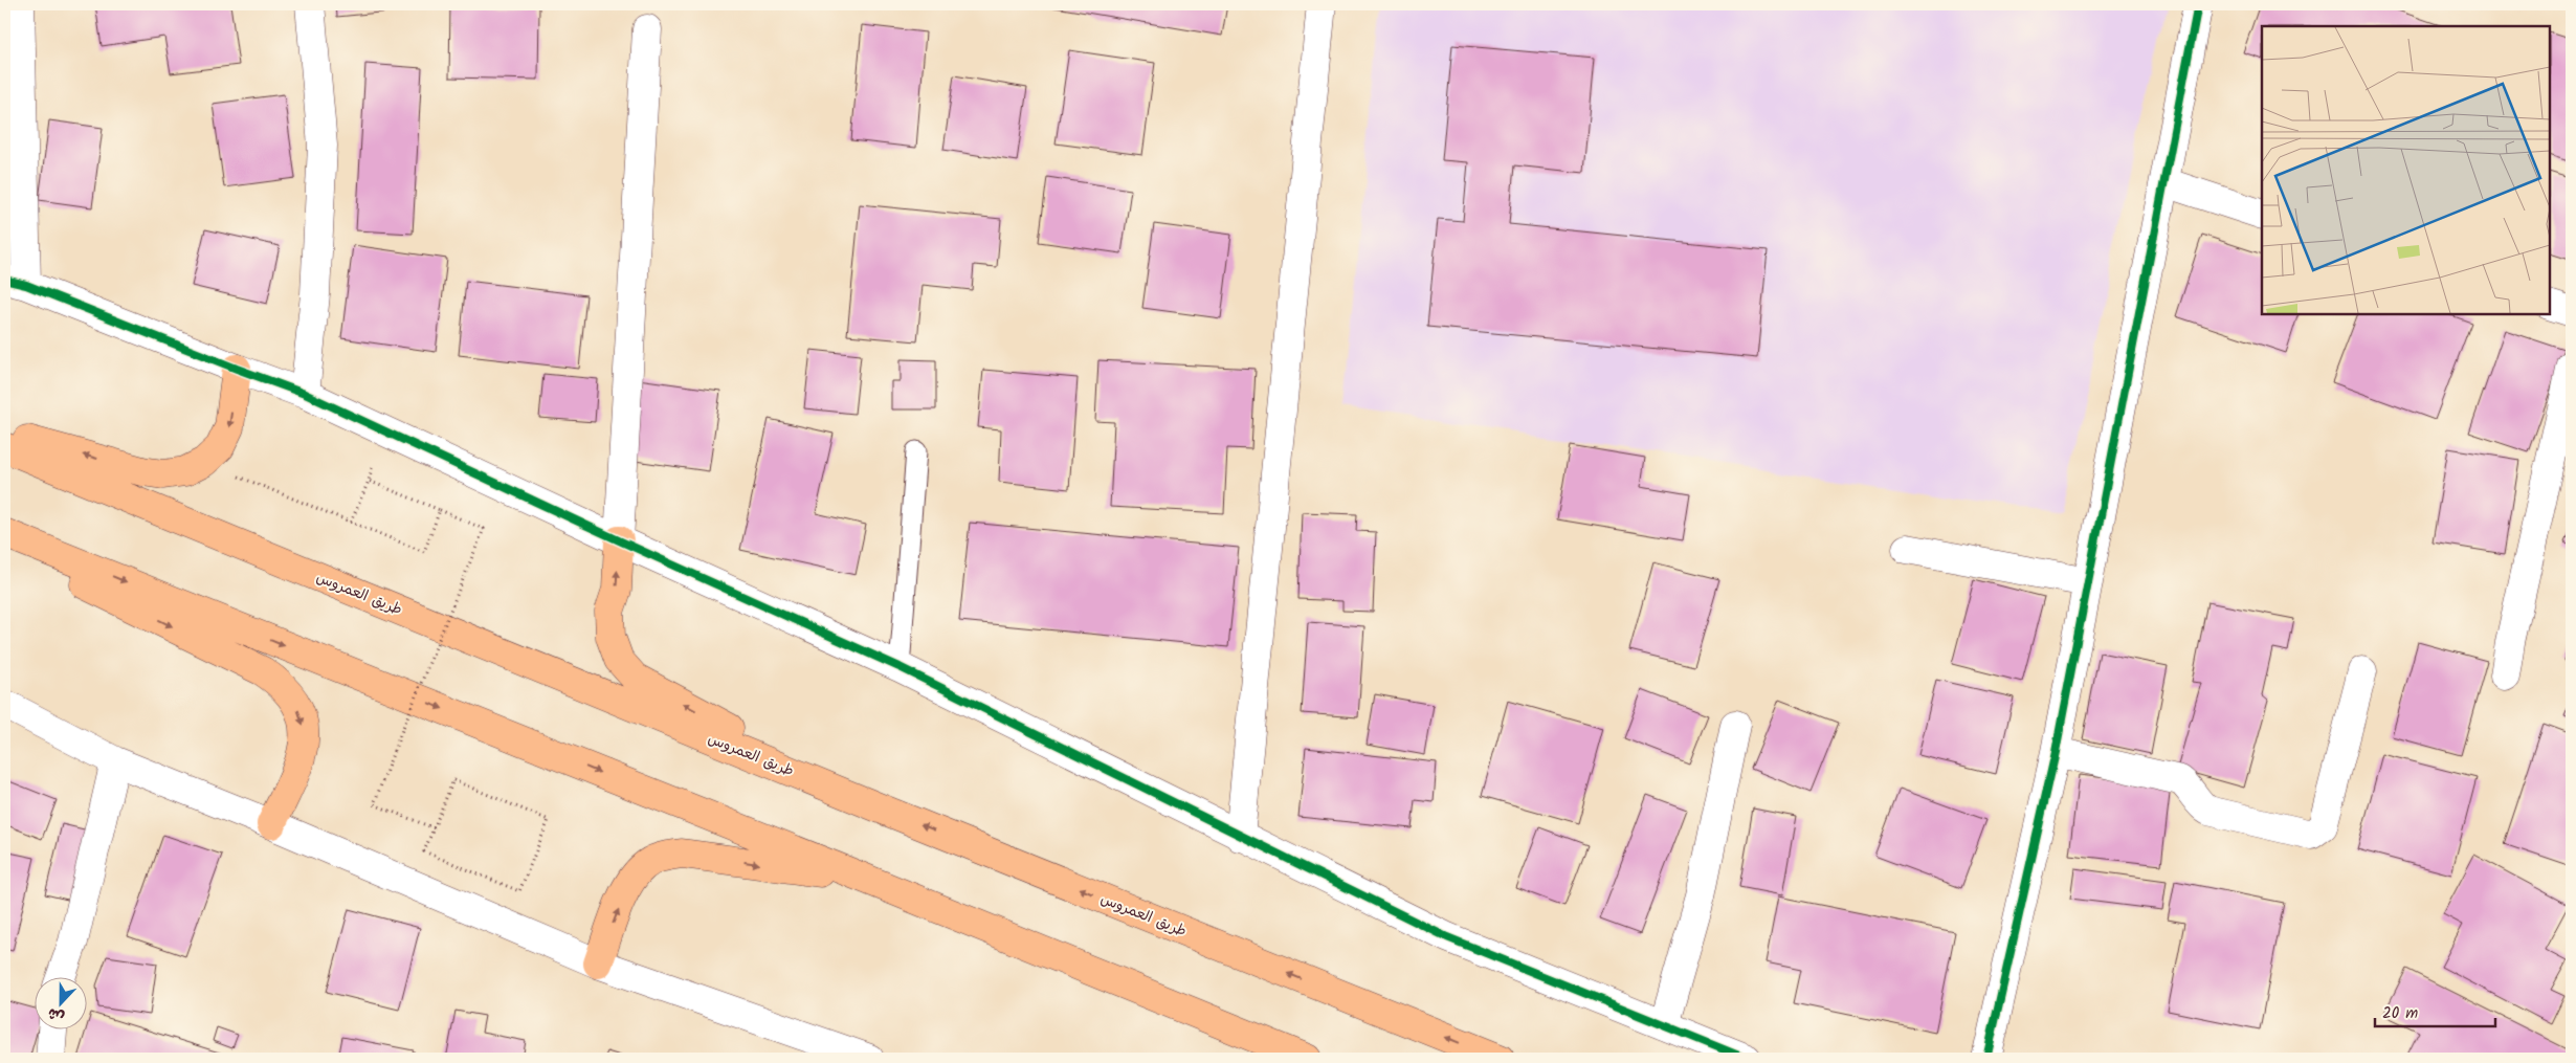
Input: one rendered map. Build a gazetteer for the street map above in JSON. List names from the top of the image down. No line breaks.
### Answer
{"streets":{"main road":["طريق العمروس"]},"scale_bar":"20 m","north":"bottom"}
